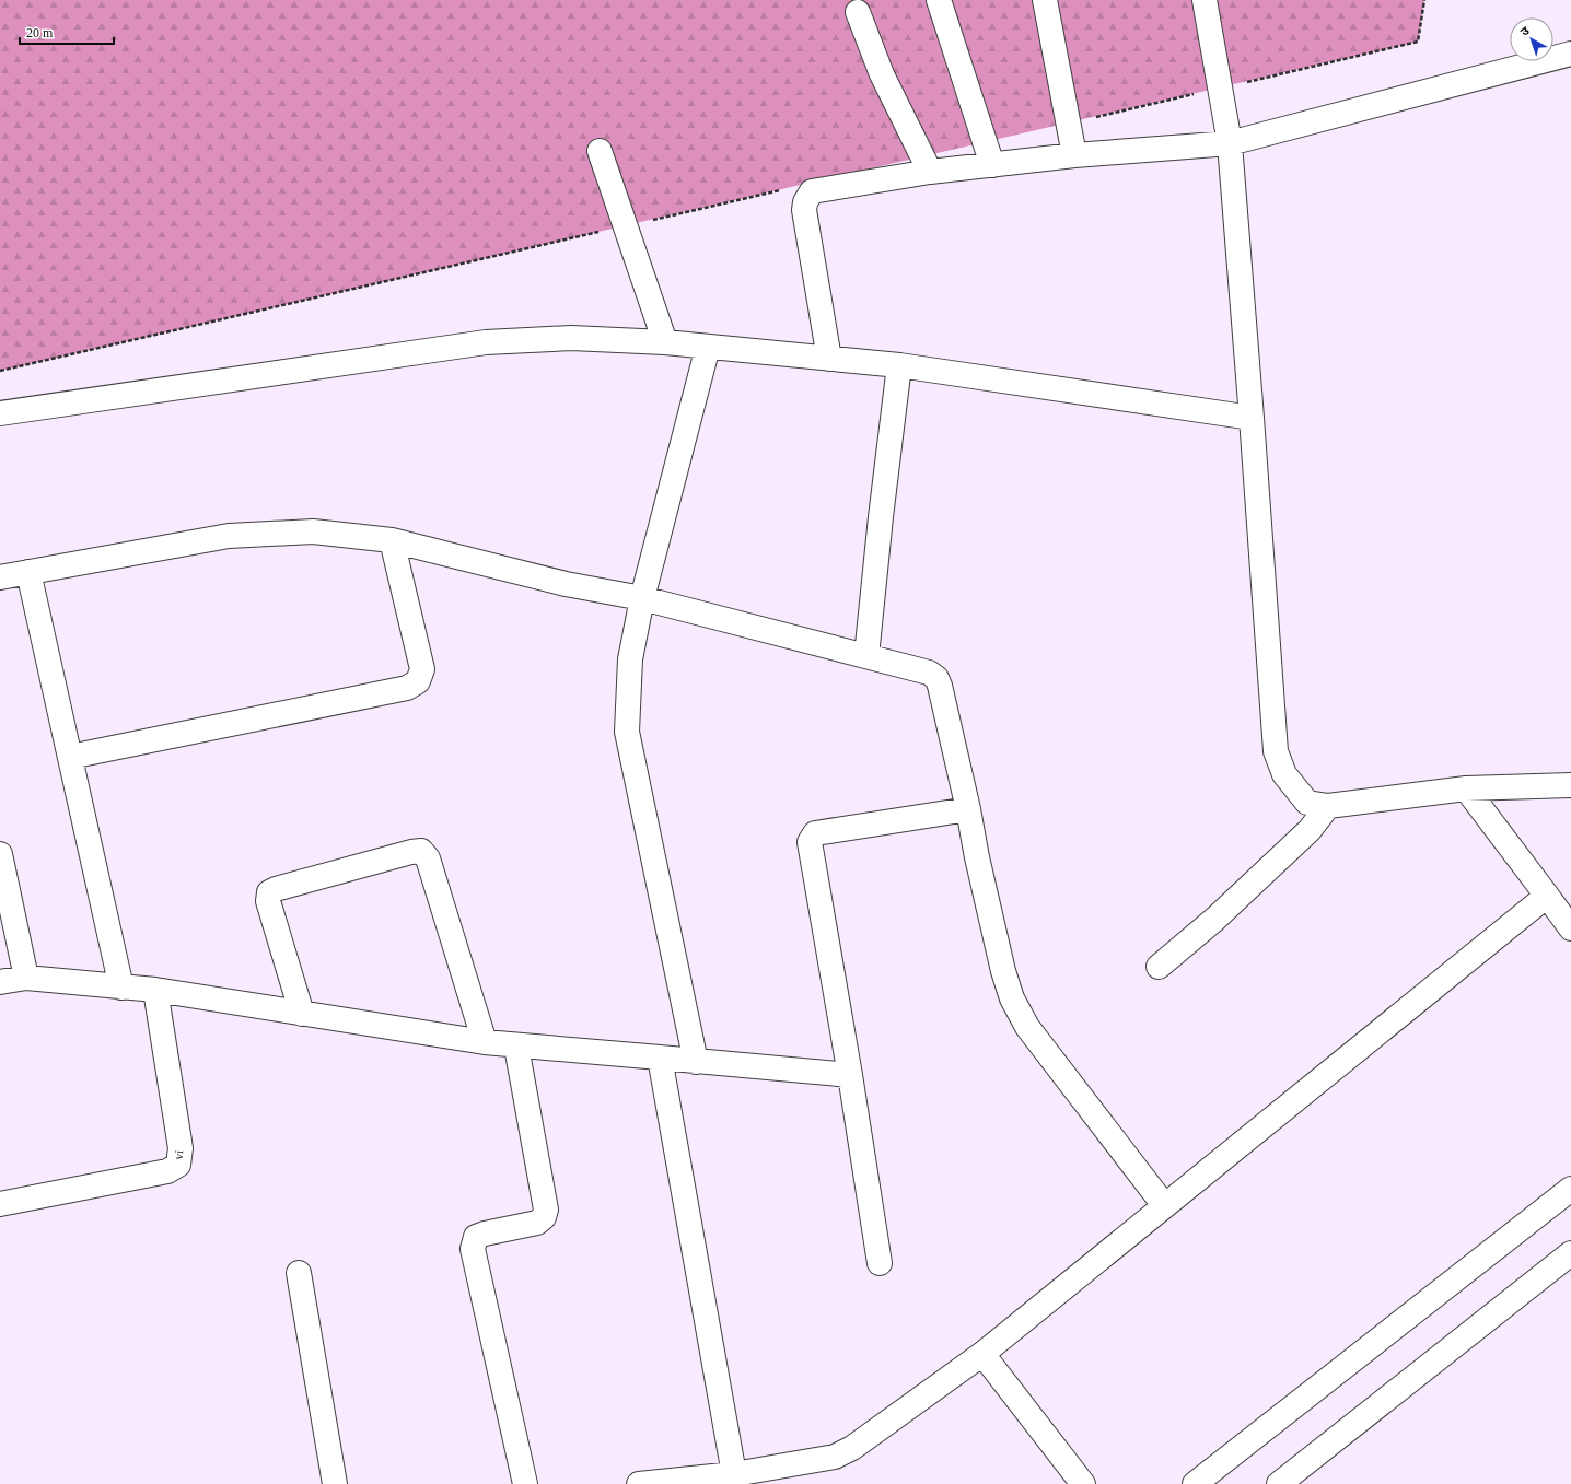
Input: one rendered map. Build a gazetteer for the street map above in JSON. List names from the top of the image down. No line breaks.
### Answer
{"streets":{"street":["vi"]},"scale_bar":"20 m","north":"top left"}
